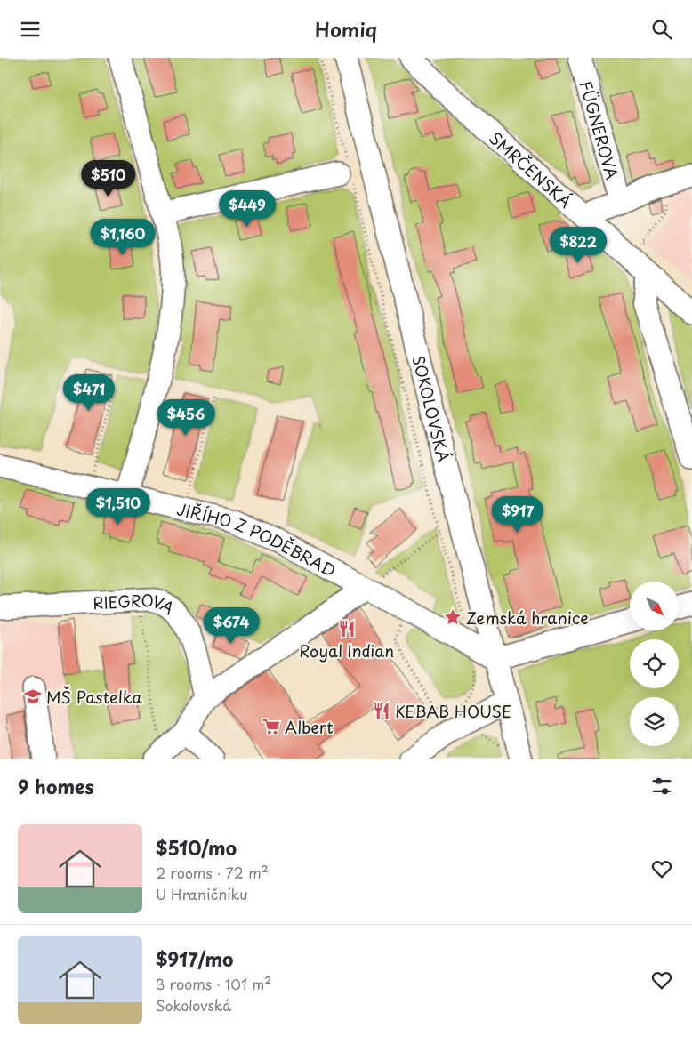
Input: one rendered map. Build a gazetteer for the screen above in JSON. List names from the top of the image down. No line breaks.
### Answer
{"streets":{"street":["FÜGNEROVA","SMRČENSKÁ","SOKOLOVSKÁ","JIŘÍHO Z PODĚBRAD","RIEGROVA"]},"crossings":[["SOKOLOVSKÁ","JIŘÍHO Z PODĚBRAD"]],"places":{"place":["Zemská hranice"],"restaurant":["Royal Indian","KEBAB HOUSE"],"school or university":["MŠ Pastelka"],"supermarket":["Albert"]},"north":"bottom right","page":{"header":"Homiq","price":["$510","$449","$1,160","$822","$471","$456","$1,510","$917","$674"],"heading":"9 homes","list":[{"name":"$510/mo","note":"2 rooms · 72 m² · U Hraničníku"},{"name":"$917/mo","note":"3 rooms · 101 m² · Sokolovská"}]}}
